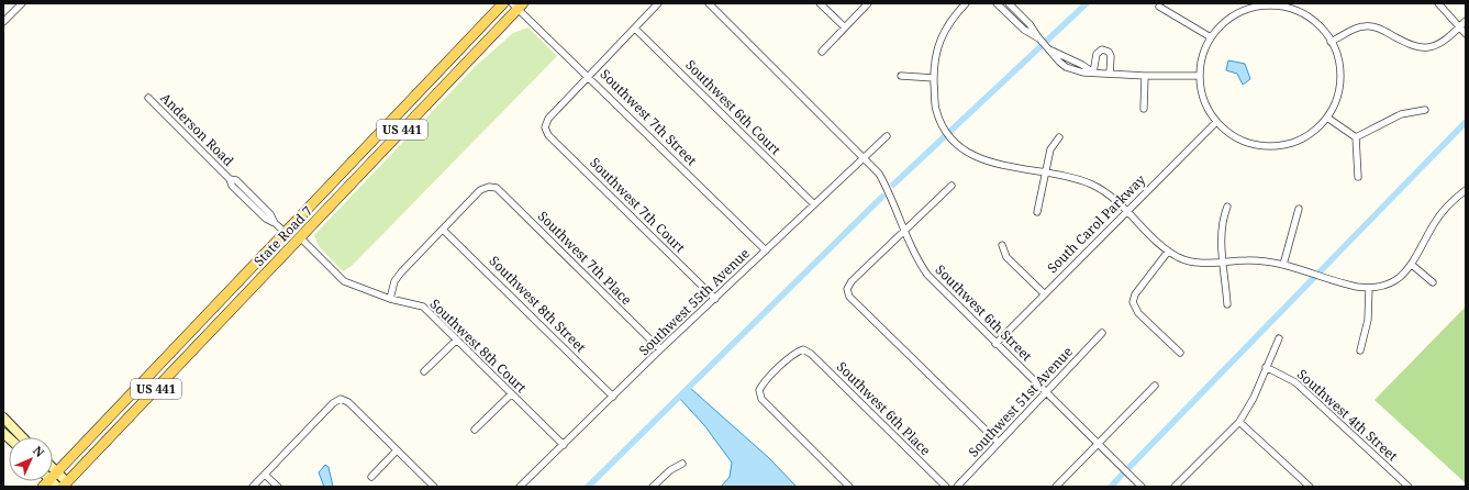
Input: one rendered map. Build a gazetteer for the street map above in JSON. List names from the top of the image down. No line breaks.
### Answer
{"streets":{"main road":["US 441","State Road 7"],"street":["Southwest 6th Court","Southwest 7th Street","Anderson Road","Southwest 7th Court","South Carol Parkway","Southwest 7th Place","Southwest 55th Avenue","Southwest 8th Street","Southwest 6th Street","Southwest 8th Court","Southwest 51st Avenue","Southwest 6th Place","Southwest 4th Street"]},"crossings":[["Southwest 6th Court","Southwest 55th Avenue"],["Southwest 7th Street","Southwest 7th Court"],["Southwest 7th Street","State Road 7"],["Southwest 7th Street","Southwest 55th Avenue"],["Anderson Road","State Road 7"],["Southwest 7th Court","Southwest 55th Avenue"],["South Carol Parkway","Southwest 6th Street"],["State Road 7","Southwest 8th Court"],["Southwest 7th Place","Southwest 55th Avenue"],["Southwest 7th Place","Southwest 8th Street"],["Southwest 55th Avenue","Southwest 8th Street"],["Southwest 55th Avenue","Southwest 6th Street"],["Southwest 55th Avenue","Southwest 8th Court"],["Southwest 6th Street","Southwest 51st Avenue"]],"north":"top right"}
